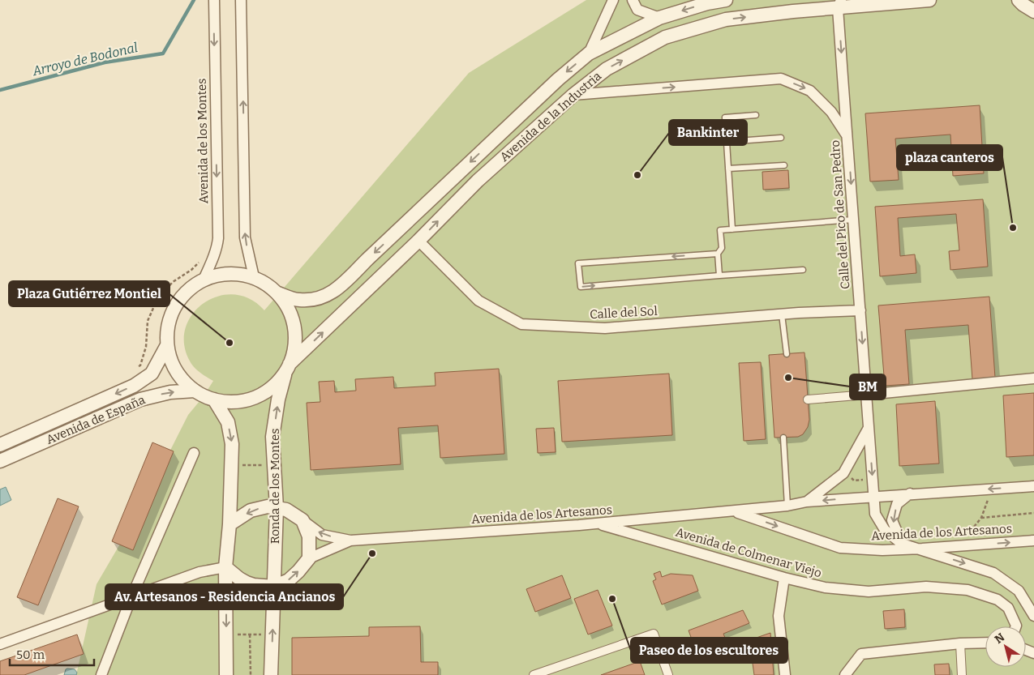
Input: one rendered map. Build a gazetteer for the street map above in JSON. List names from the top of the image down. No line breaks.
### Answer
{"streets":{"street":["Avenida de la Industria","Avenida de los Montes","Calle del Pico de San Pedro","Calle del Sol","Avenida de España","Ronda de los Montes","Avenida de los Artesanos","Avenida de Colmenar Viejo"]},"crossings":[["Avenida de la Industria","Avenida de los Montes"],["Avenida de la Industria","Calle del Pico de San Pedro"],["Avenida de la Industria","Calle del Sol"],["Avenida de la Industria","Avenida de España"],["Avenida de la Industria","Ronda de los Montes"],["Avenida de los Montes","Avenida de España"],["Avenida de los Montes","Ronda de los Montes"],["Calle del Pico de San Pedro","Calle del Sol"],["Calle del Pico de San Pedro","Avenida de los Artesanos"],["Avenida de España","Ronda de los Montes"],["Avenida de los Artesanos","Avenida de Colmenar Viejo"]],"one_way":["Calle del Pico de San Pedro"],"water":["Arroyo de Bodonal"],"places":["Bankinter","plaza canteros","Plaza Gutiérrez Montiel","BM","Av. Artesanos - Residencia Ancianos","Paseo de los escultores"],"scale_bar":"50 m","north":"top left"}
